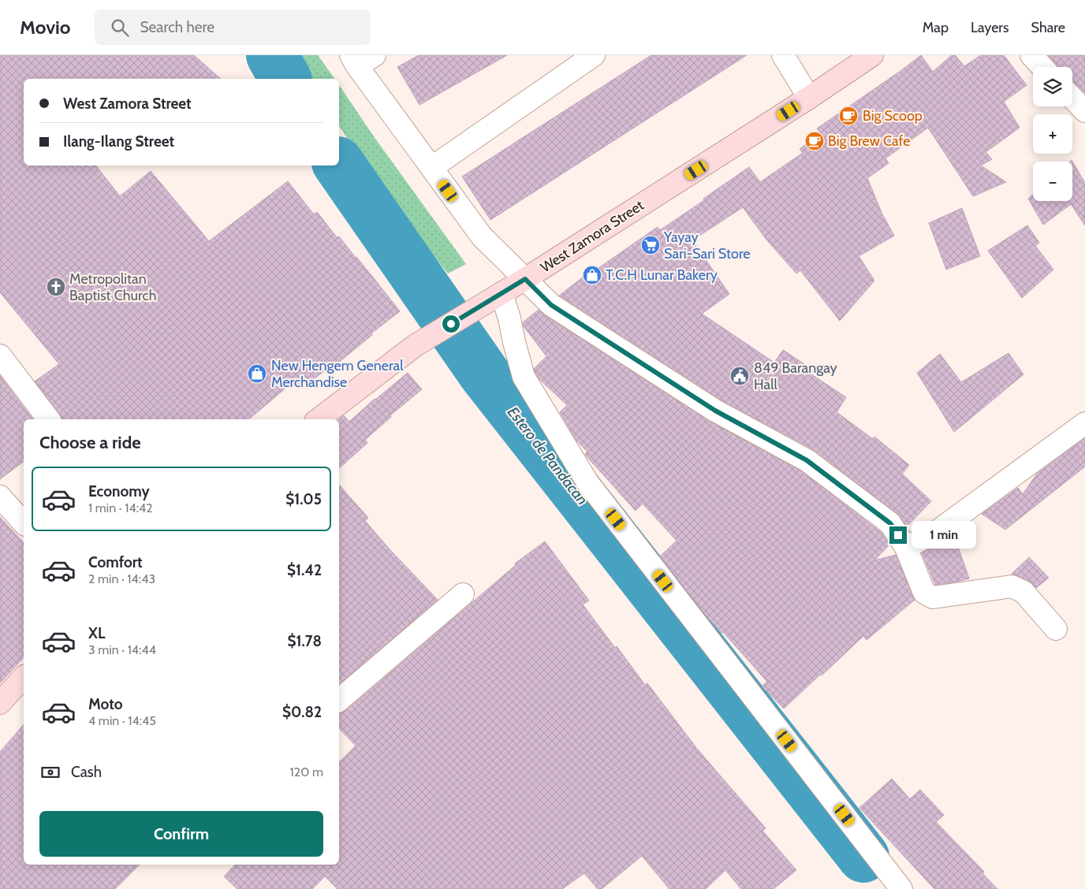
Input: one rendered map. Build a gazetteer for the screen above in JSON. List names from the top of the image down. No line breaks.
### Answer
{"streets":{"street":["West Zamora Street"]},"water":["Estero de Pandacan"],"places":{"cafe":["Big Scoop","Big Brew Cafe"],"supermarket":["Yayay Sari-Sari Store"],"shop":["T.C.H Lunar Bakery","New Hengem General Merchandise"],"church":["Metropolitan Baptist Church"],"public building":["849 Barangay Hall"]},"page":{"header":"Movio","search":"Search here","nav":["Map","Layers","Share"],"map_buttons":["+","−"],"banner":["West Zamora Street","Ilang-Ilang Street"],"heading":"Choose a ride","list":[{"name":"Economy","note":"1 min · 14:42","value":"$1.05"},{"name":"Comfort","note":"2 min · 14:43","value":"$1.42"},{"name":"XL","note":"3 min · 14:44","value":"$1.78"},{"name":"Moto","note":"4 min · 14:45","value":"$0.82"}],"bubble":"1 min","pay":["Cash","120 m"],"buttons":"Confirm"}}
